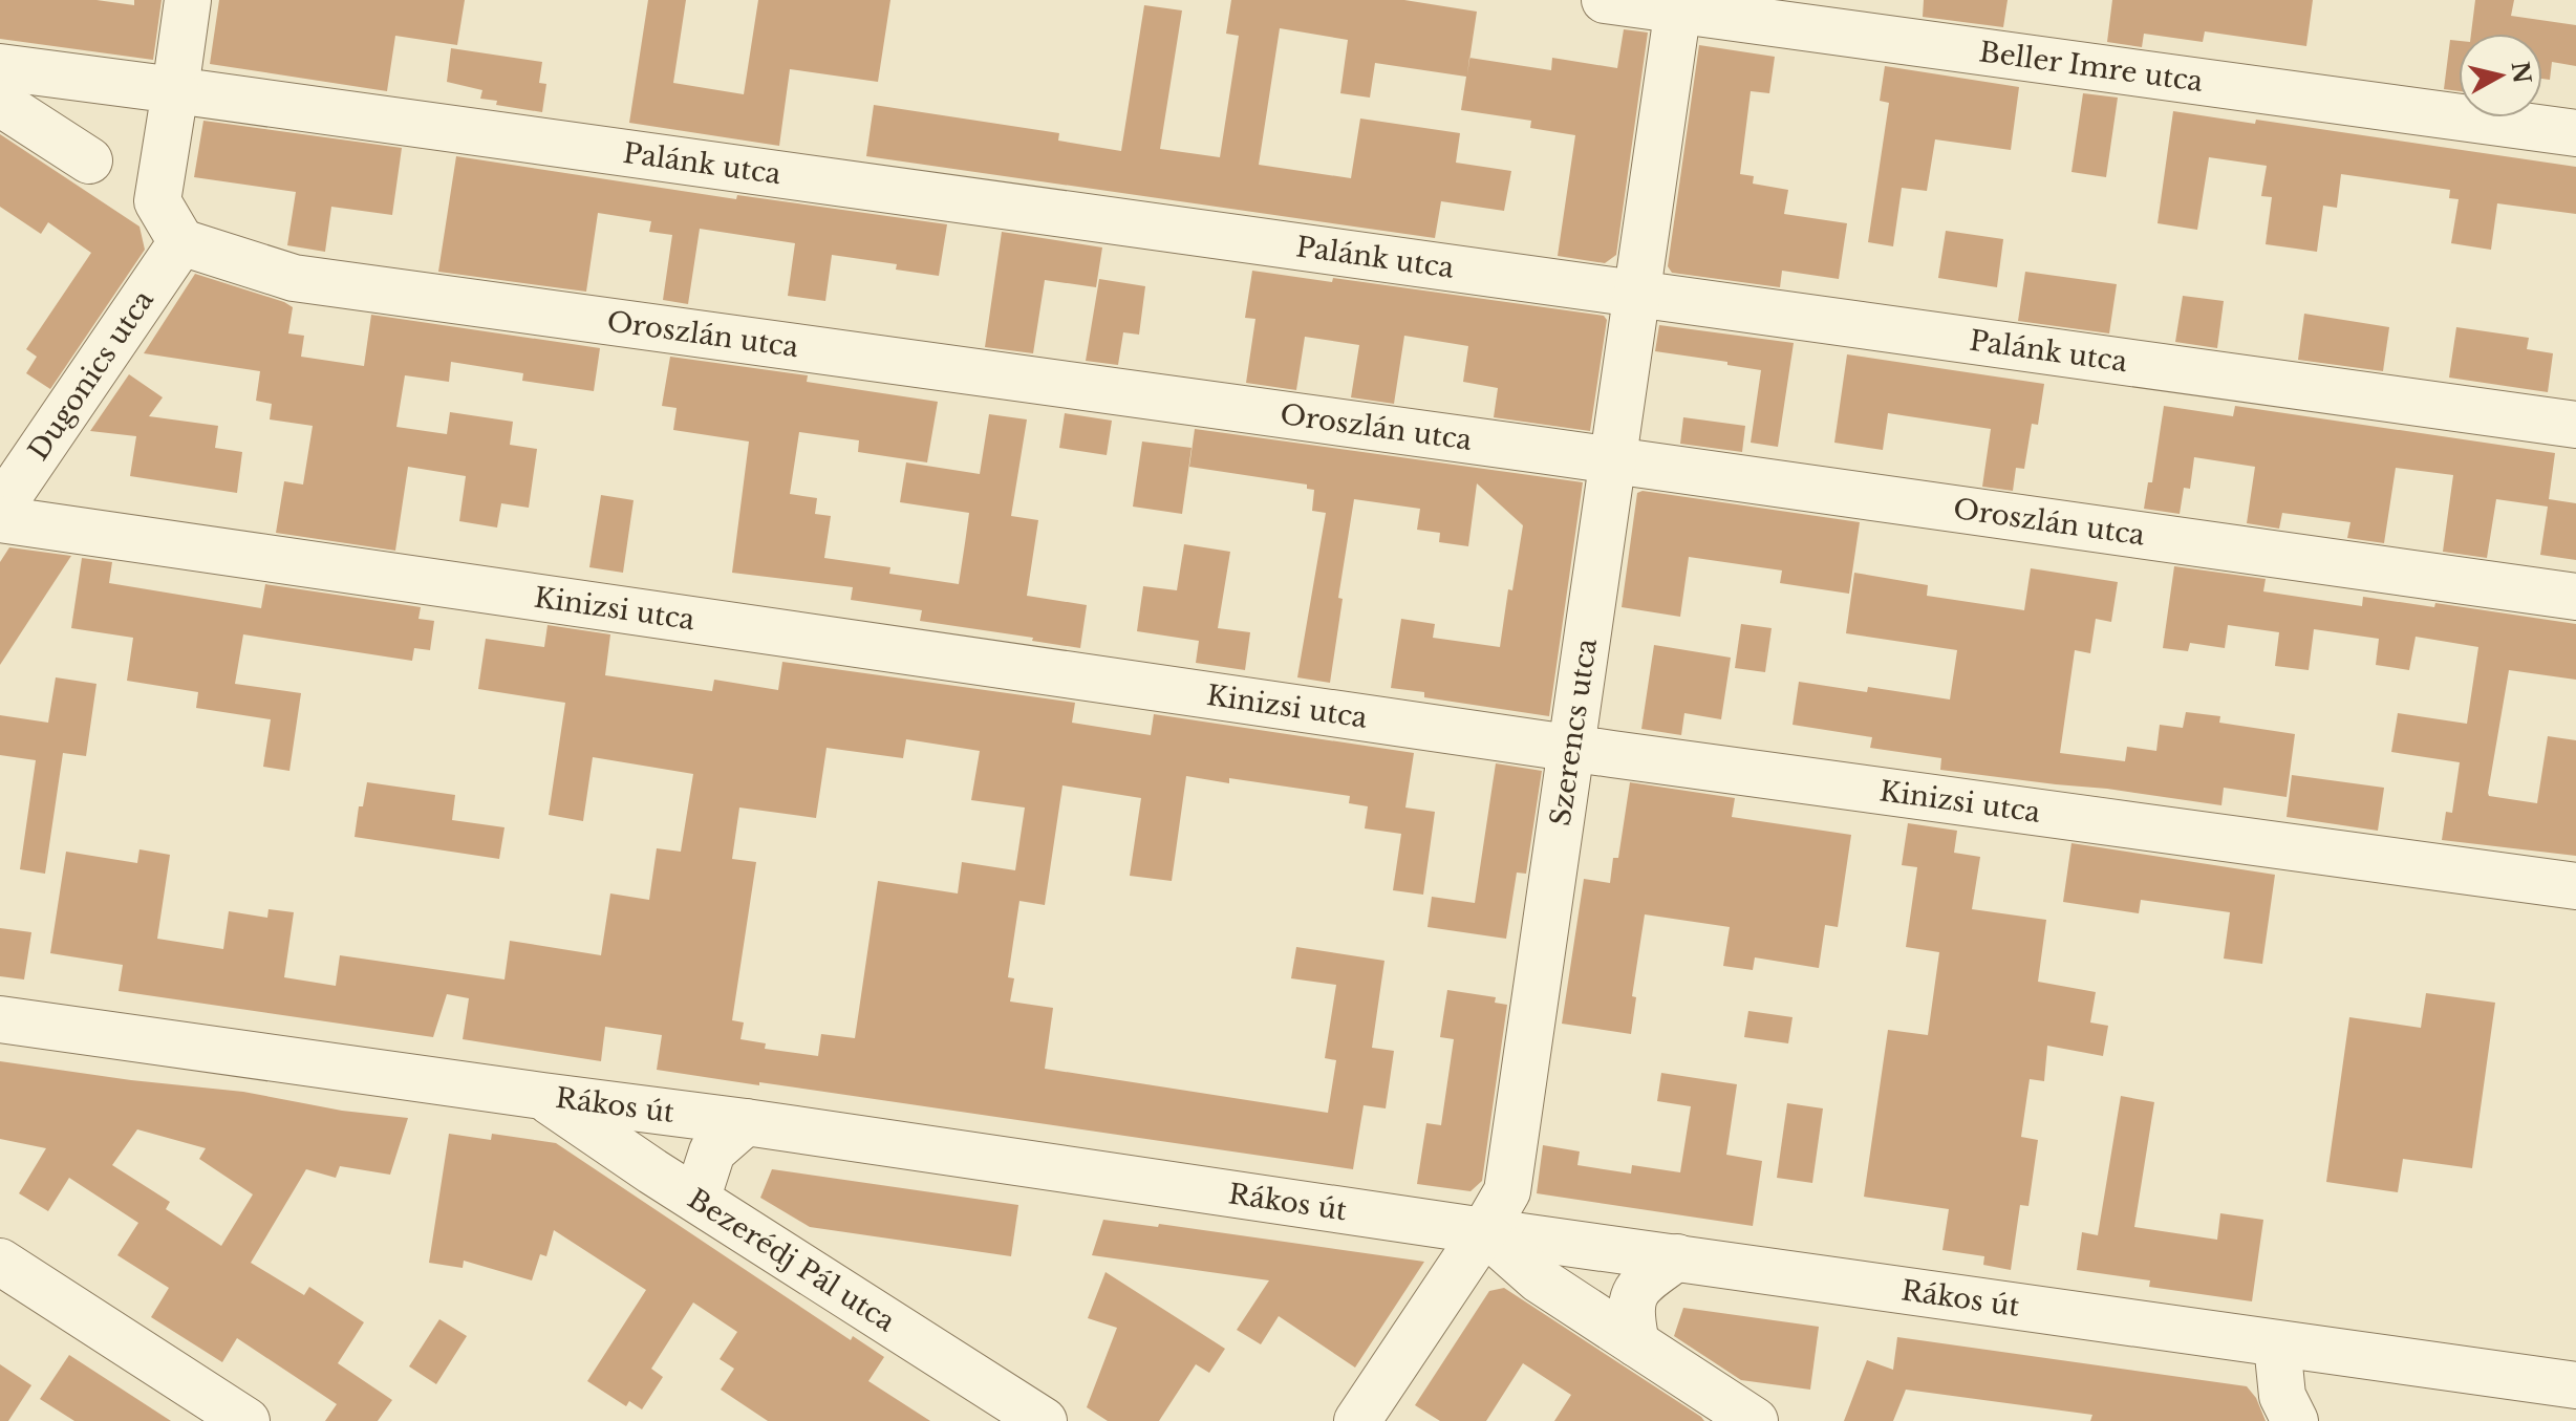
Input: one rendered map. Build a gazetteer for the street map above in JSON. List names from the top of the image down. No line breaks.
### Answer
{"streets":{"street":["Beller Imre utca","Palánk utca","Oroszlán utca","Dugonics utca","Kinizsi utca","Szerencs utca","Rákos út","Bezerédj Pál utca"]},"crossings":[["Beller Imre utca","Szerencs utca"],["Palánk utca","Szerencs utca"],["Oroszlán utca","Dugonics utca"],["Oroszlán utca","Szerencs utca"],["Kinizsi utca","Szerencs utca"],["Szerencs utca","Rákos út"],["Rákos út","Bezerédj Pál utca"]],"north":"right"}
